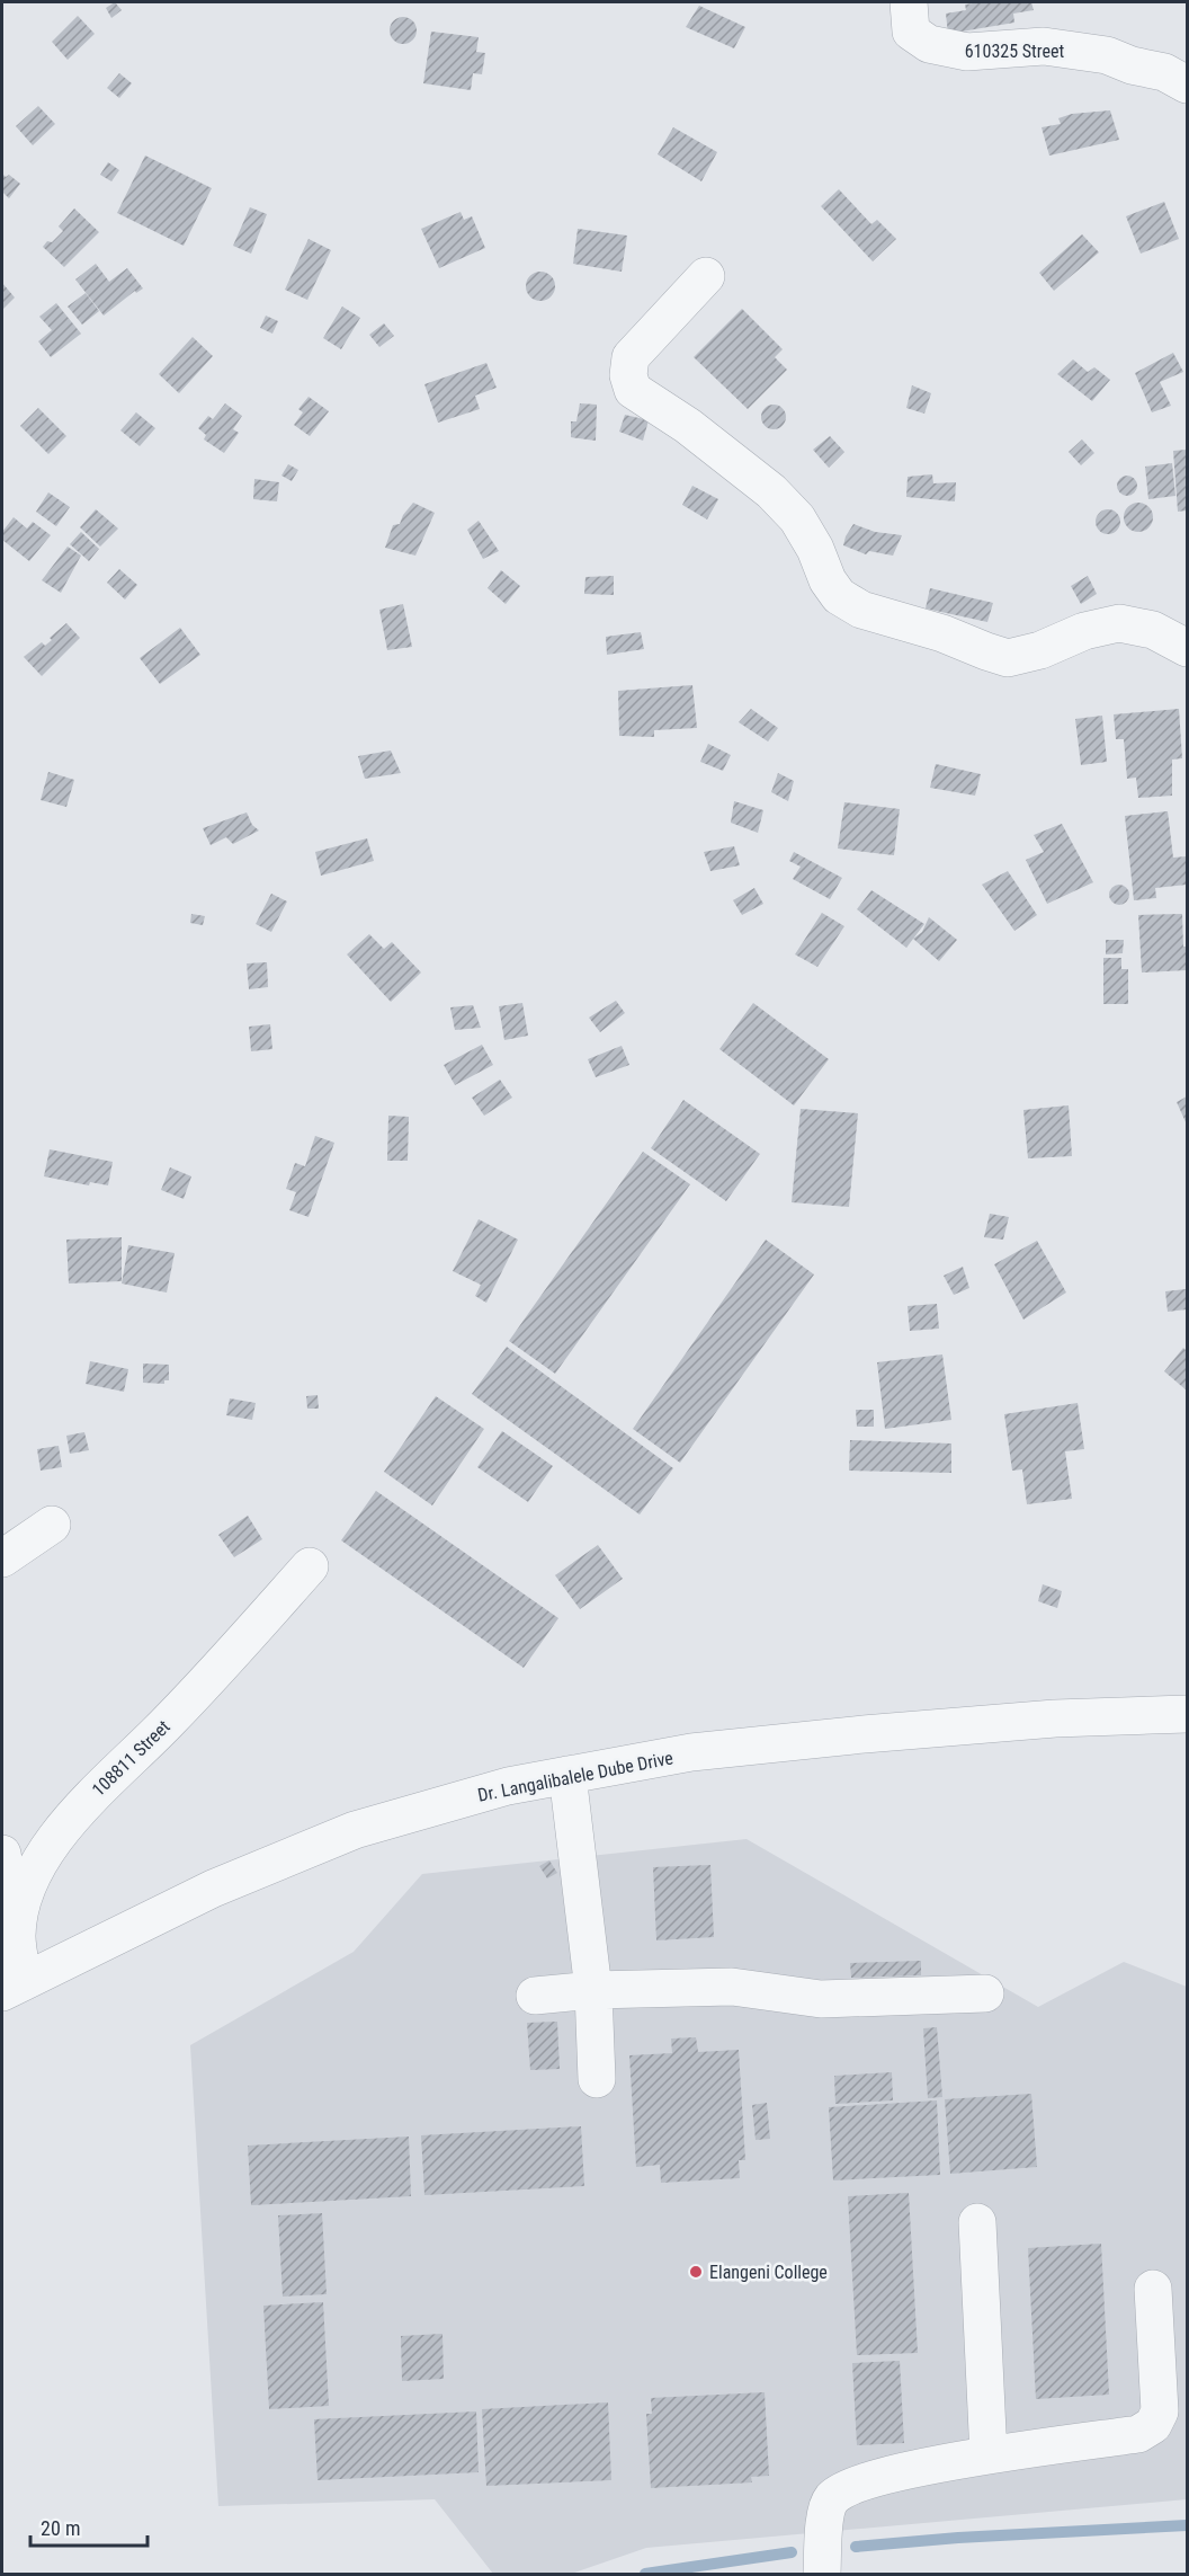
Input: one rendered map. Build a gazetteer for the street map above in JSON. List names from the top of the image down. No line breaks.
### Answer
{"streets":{"street":["610325 Street","108811 Street","Dr. Langalibalele Dube Drive"]},"crossings":[["108811 Street","Dr. Langalibalele Dube Drive"]],"places":["Elangeni College"],"scale_bar":"20 m"}
